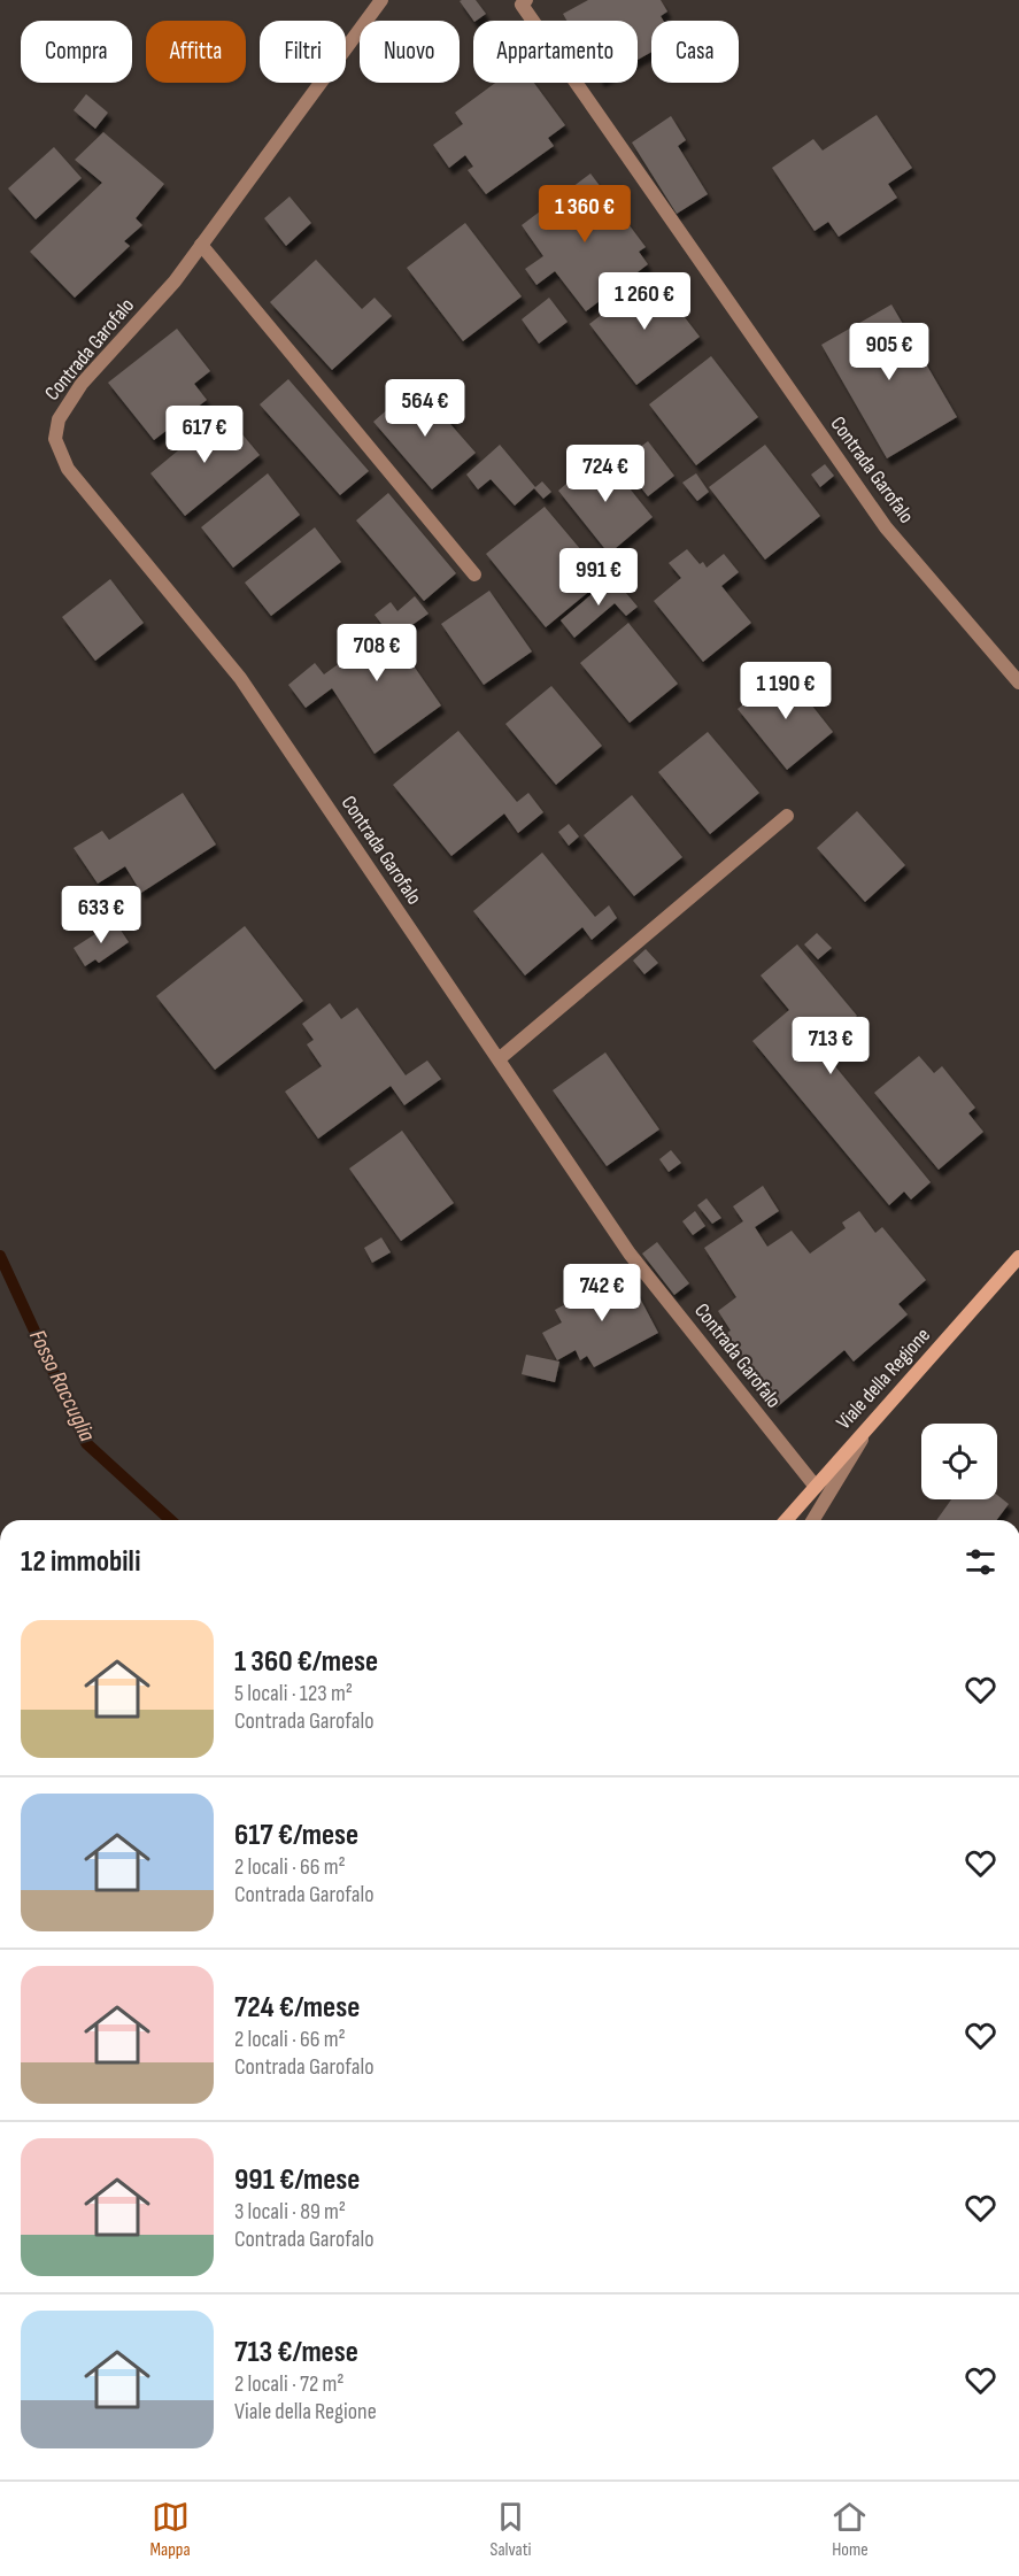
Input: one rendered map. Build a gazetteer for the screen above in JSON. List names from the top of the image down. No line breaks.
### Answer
{"streets":{"main road":["Viale della Regione"],"street":["Contrada Garofalo"]},"crossings":[["Contrada Garofalo","Viale della Regione"]],"water":["Fosso Raccuglia"],"page":{"chip":["Compra","Affitta","Filtri","Nuovo","Appartamento","Casa"],"price":["1 360 €","1 260 €","905 €","564 €","617 €","724 €","991 €","708 €","1 190 €","633 €","713 €","742 €"],"heading":"12 immobili","list":[{"name":"1 360 €/mese","note":"5 locali · 123 m² · Contrada Garofalo"},{"name":"617 €/mese","note":"2 locali · 66 m² · Contrada Garofalo"},{"name":"724 €/mese","note":"2 locali · 66 m² · Contrada Garofalo"},{"name":"991 €/mese","note":"3 locali · 89 m² · Contrada Garofalo"},{"name":"713 €/mese","note":"2 locali · 72 m² · Viale della Regione"}],"tabs":["Mappa","Salvati","Home"]}}
